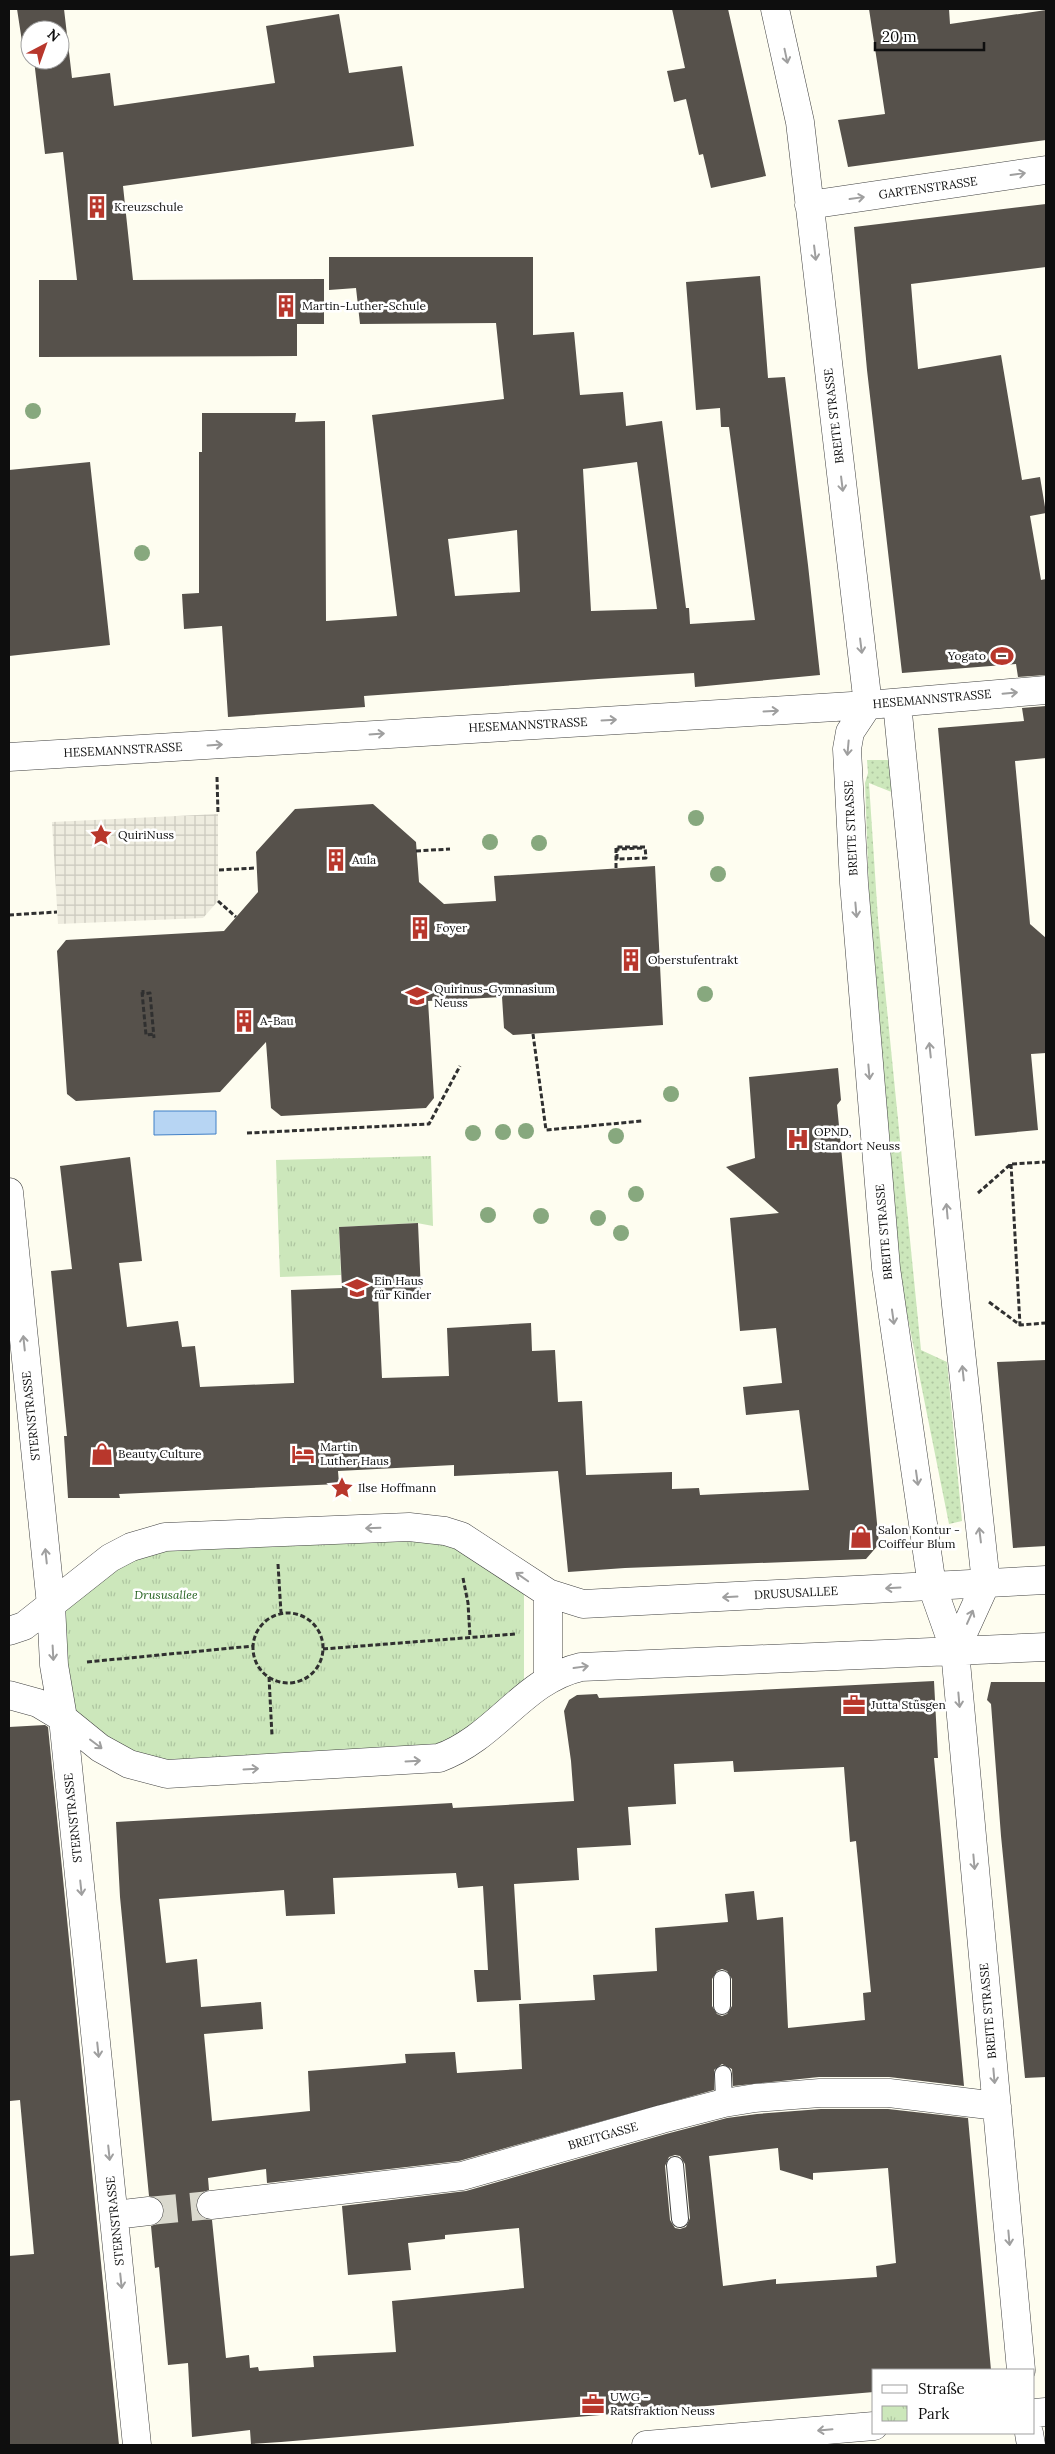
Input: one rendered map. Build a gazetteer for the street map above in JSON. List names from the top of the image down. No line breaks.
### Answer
{"streets":{"street":["GARTENSTRASSE","BREITE STRASSE","HESEMANNSTRASSE","STERNSTRASSE","DRUSUSALLEE","BREITGASSE"]},"crossings":[["GARTENSTRASSE","BREITE STRASSE"],["BREITE STRASSE","HESEMANNSTRASSE"],["BREITE STRASSE","DRUSUSALLEE"],["BREITE STRASSE","BREITGASSE"],["STERNSTRASSE","DRUSUSALLEE"]],"one_way":["GARTENSTRASSE","HESEMANNSTRASSE"],"parks":["Drususallee"],"places":{"building":["Kreuzschule","Martin-Luther-Schule","Aula","Foyer","Oberstufentrakt","A-Bau"],"sports":["Yogato"],"place":["QuiriNuss","Ilse Hoffmann"],"school or university":["Quirinus-Gymnasium Neuss","Ein Haus für Kinder"],"hospital":["OPND, Standort Neuss"],"shop":["Beauty Culture","Salon Kontur - Coiffeur Blum"],"hotel":["Martin Luther Haus"],"office":["Jutta Stüsgen","UWG - Ratsfraktion Neuss"]},"legend":["Straße","Park"],"scale_bar":"20 m","north":"top right"}
